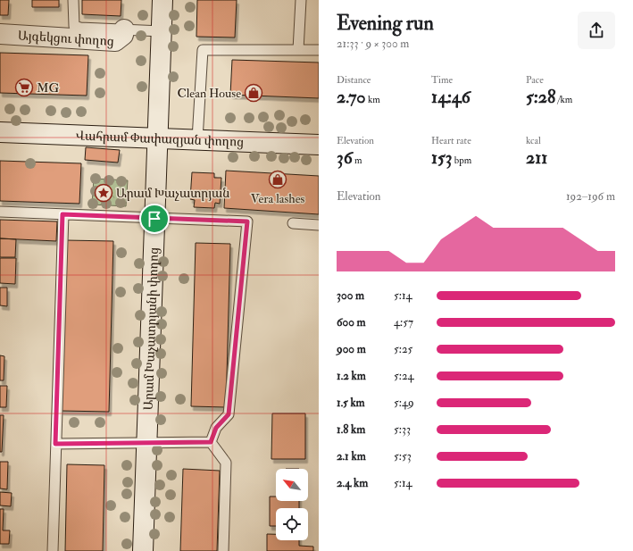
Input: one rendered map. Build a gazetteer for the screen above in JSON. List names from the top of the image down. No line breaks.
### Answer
{"streets":{"street":["Այգեկցու փողոց","Վահրամ Փափազյան փողոց","Արամ Խաչատրյանի փողոց"]},"crossings":[["Վահրամ Փափազյան փողոց","Արամ Խաչատրյանի փողոց"]],"places":{"supermarket":["MG"],"shop":["Clean House","Vera lashes"],"place":["Արամ Խաչատրյան"]},"north":"top left","page":{"heading":["Evening run","21:33 · 9 × 300 m"],"stats":[["Distance","2.70 km"],["Time","14:46"],["Pace","5:28 /km"],["Elevation","36 m"],["Heart rate","153 bpm"],["kcal","211"]],"chart":["Elevation","192–196 m"],"list":[{"name":"300 m","note":"5:14"},{"name":"600 m","note":"4:57"},{"name":"900 m","note":"5:25"},{"name":"1.2 km","note":"5:24"},{"name":"1.5 km","note":"5:49"},{"name":"1.8 km","note":"5:33"},{"name":"2.1 km","note":"5:53"},{"name":"2.4 km","note":"5:14"}]}}
